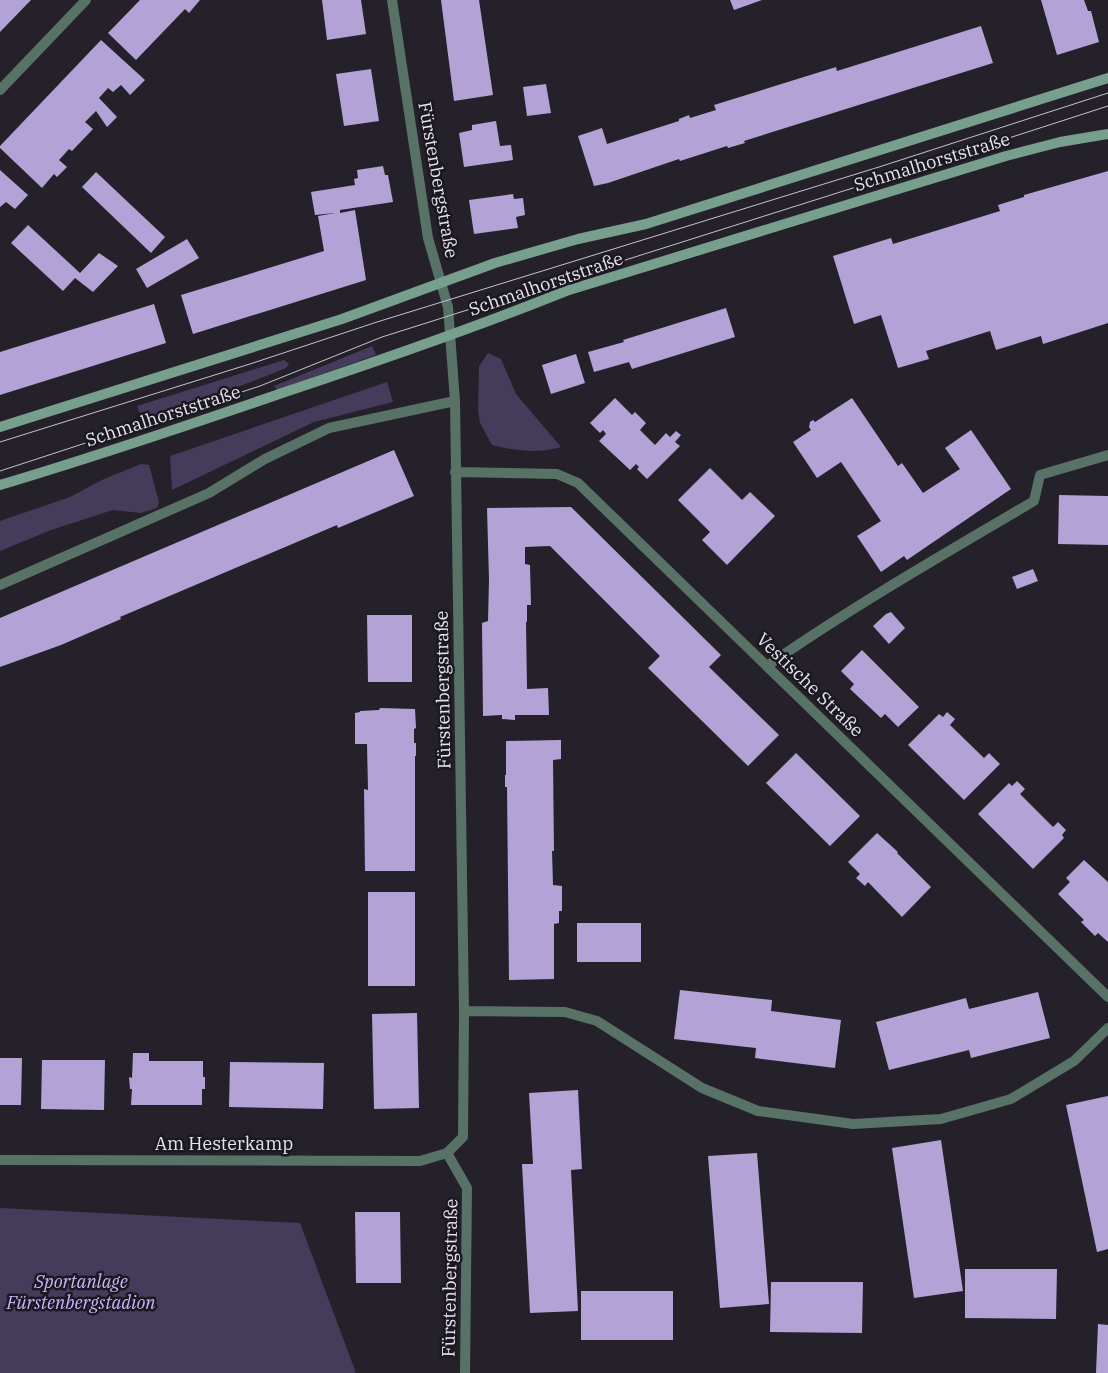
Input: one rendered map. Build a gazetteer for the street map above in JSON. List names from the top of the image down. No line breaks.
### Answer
{"streets":{"main road":["Schmalhorststraße"],"street":["Fürstenbergstraße","Vestische Straße","Am Hesterkamp"]},"crossings":[["Schmalhorststraße","Fürstenbergstraße"],["Fürstenbergstraße","Vestische Straße"],["Fürstenbergstraße","Am Hesterkamp"]],"parks":["Sportanlage Fürstenbergstadion"]}
